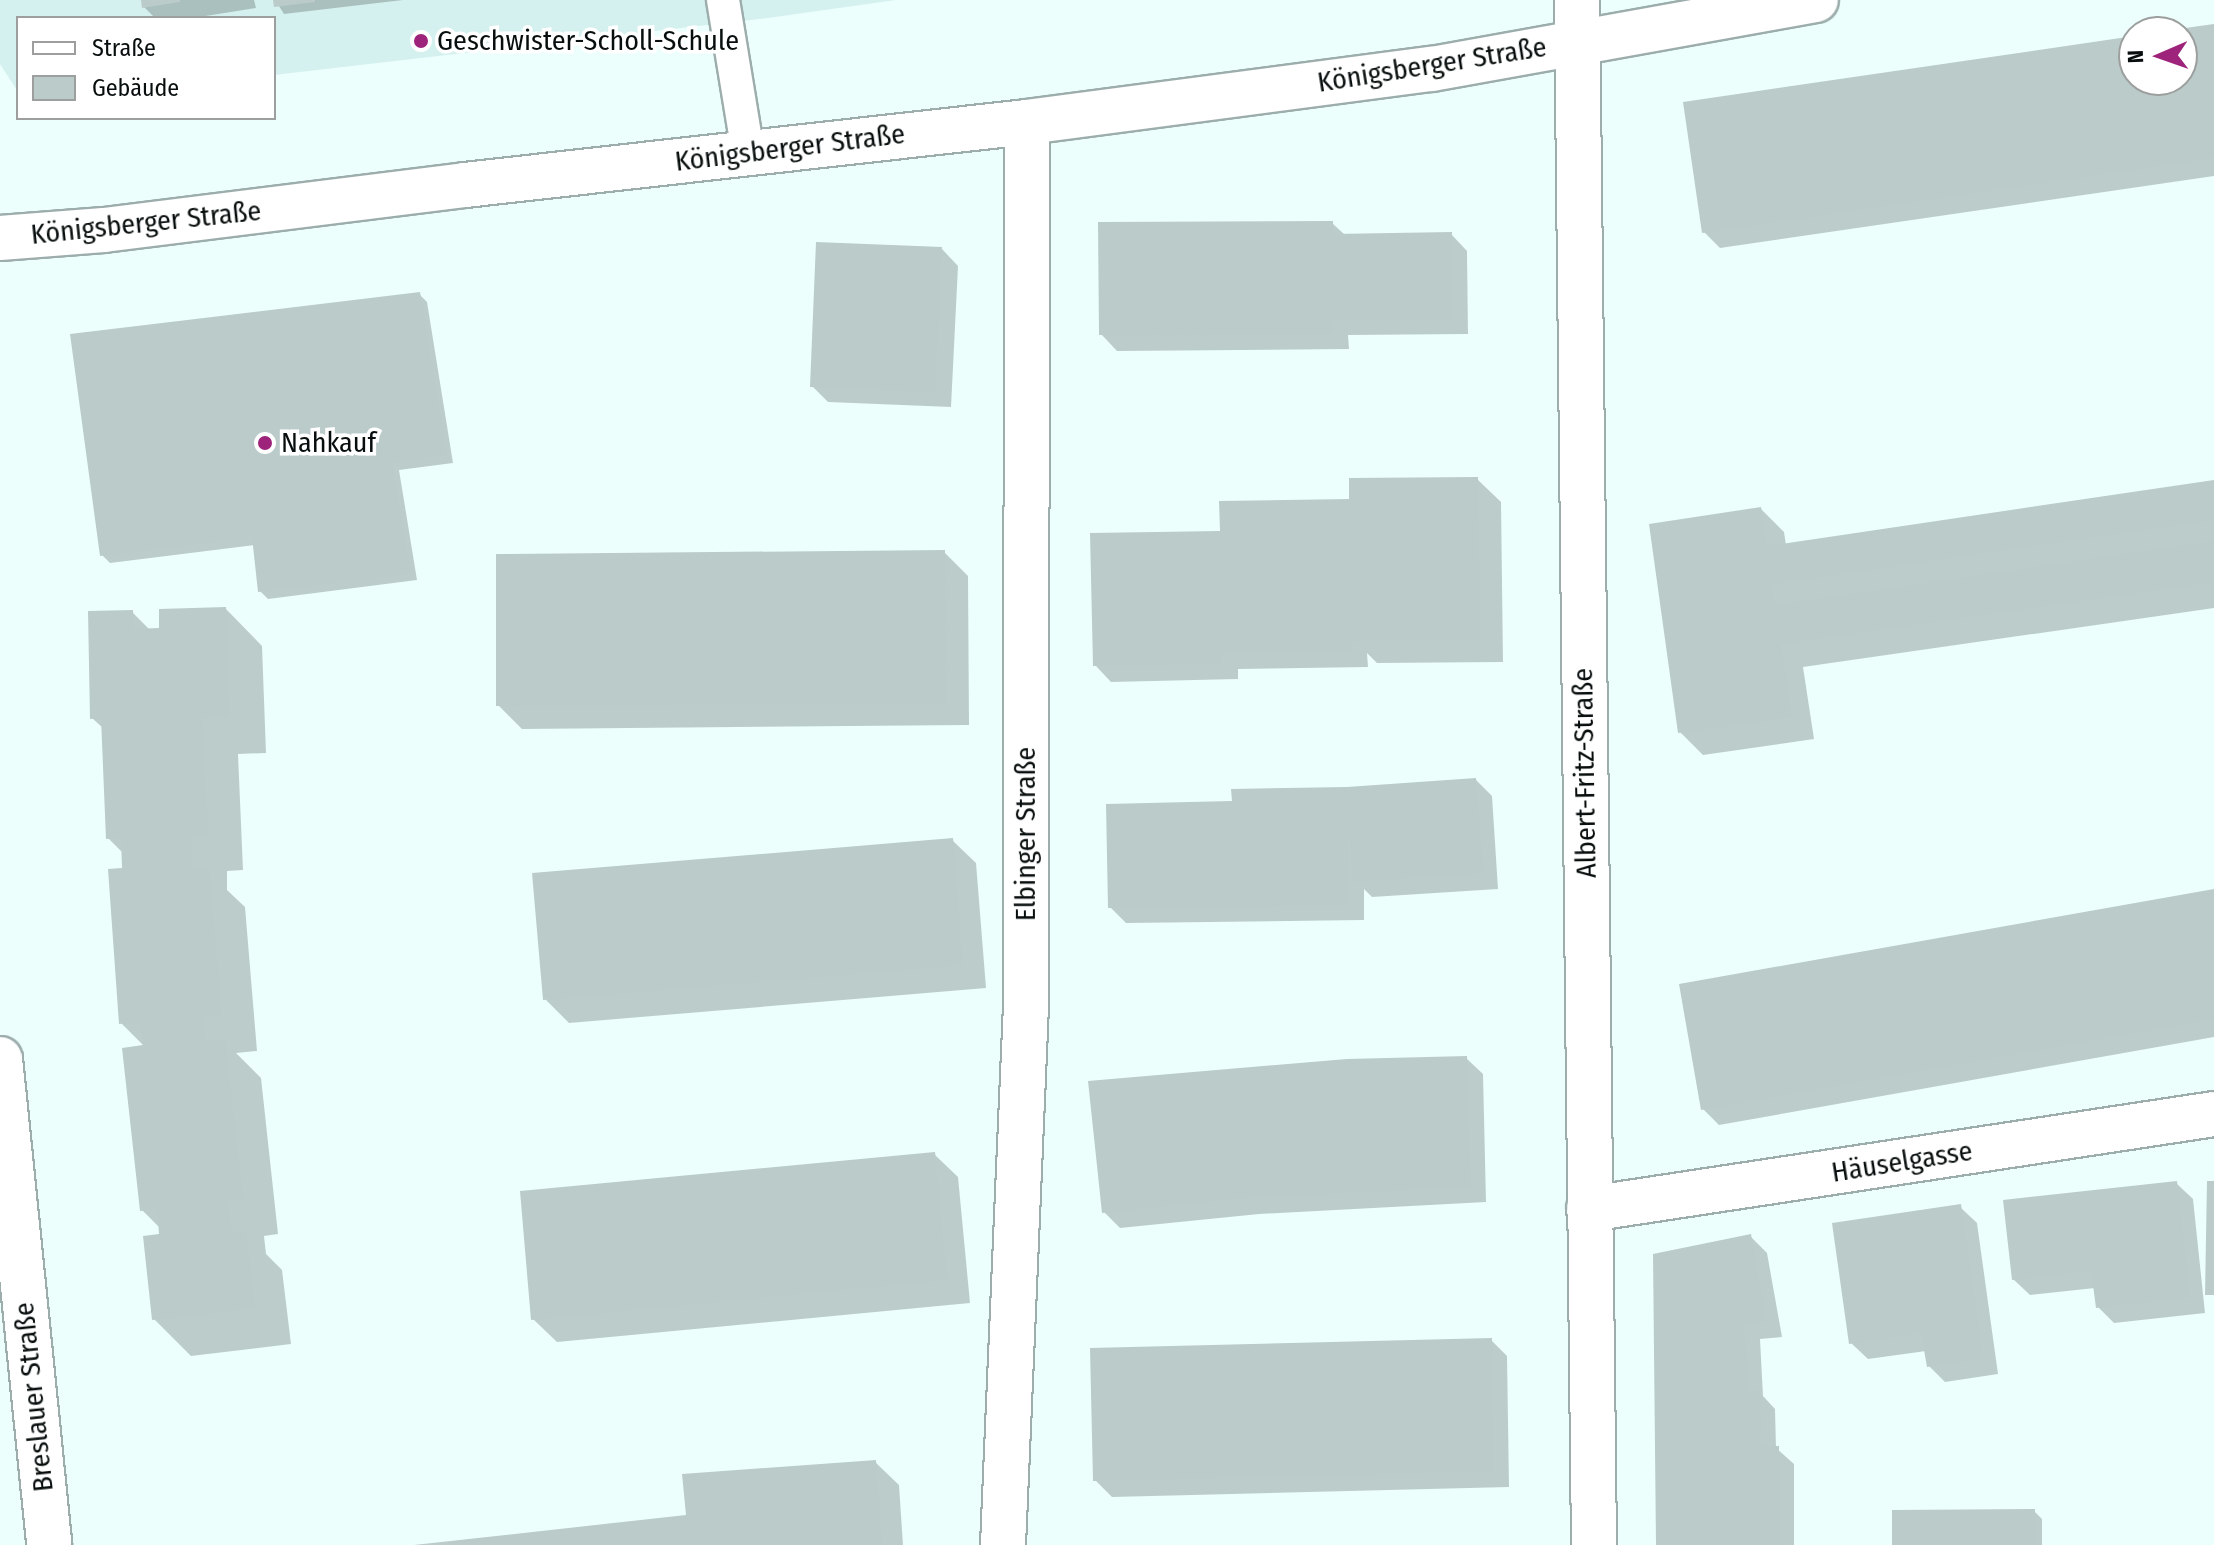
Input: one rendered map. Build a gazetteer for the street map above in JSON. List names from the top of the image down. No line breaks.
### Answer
{"streets":{"street":["Königsberger Straße","Albert-Fritz-Straße","Elbinger Straße","Häuselgasse","Breslauer Straße"]},"crossings":[["Königsberger Straße","Albert-Fritz-Straße"],["Königsberger Straße","Elbinger Straße"],["Albert-Fritz-Straße","Häuselgasse"]],"places":["Geschwister-Scholl-Schule","Nahkauf"],"legend":["Straße","Gebäude"],"north":"left"}
